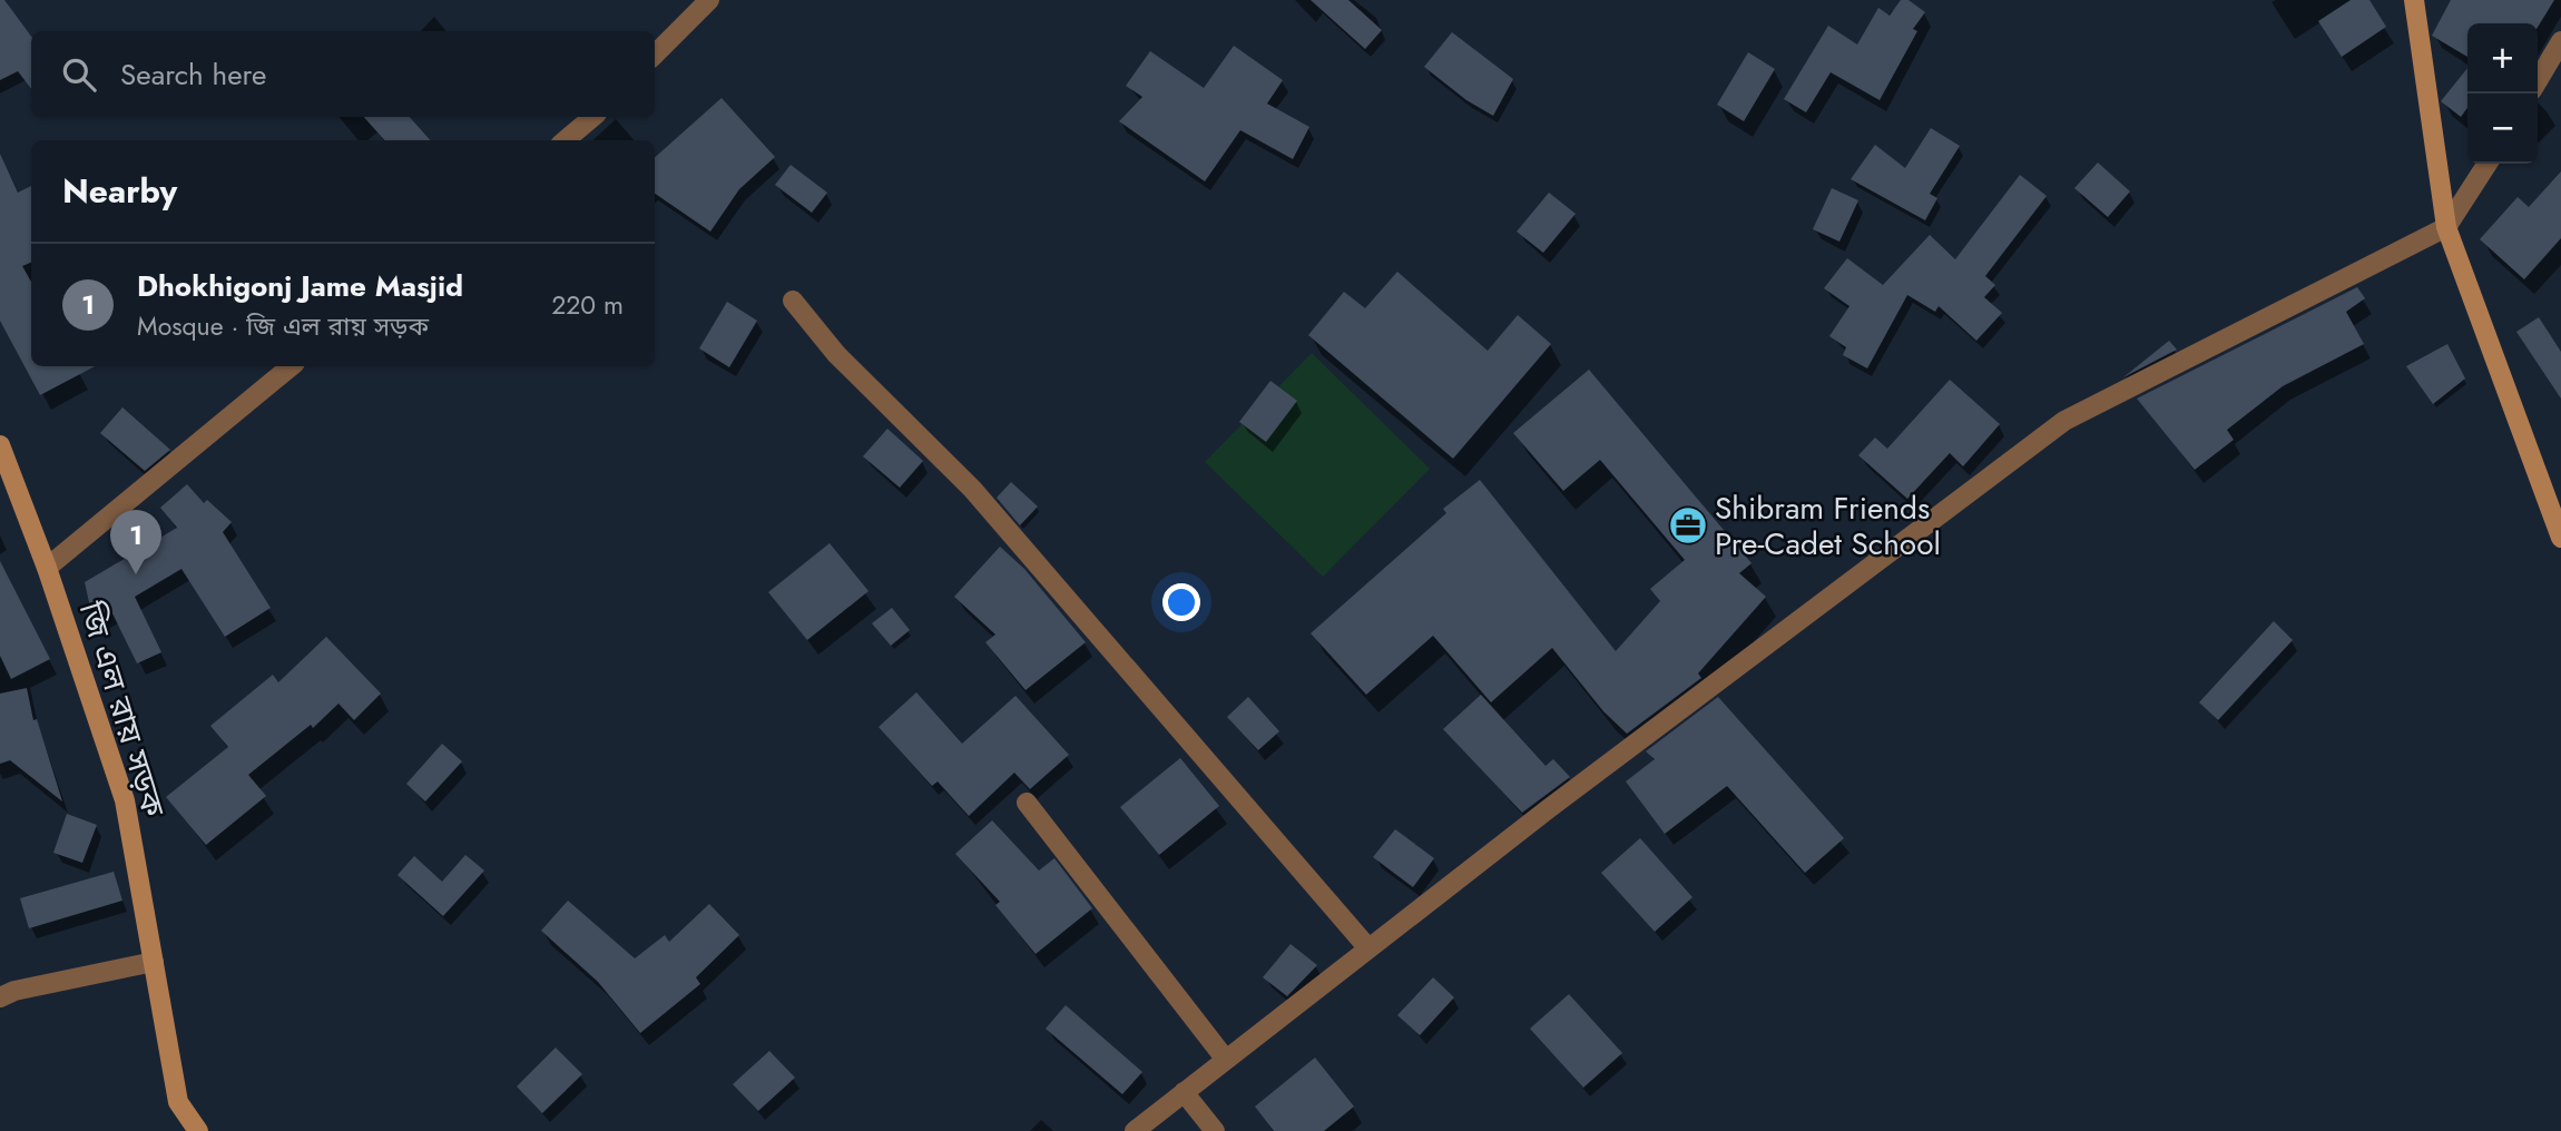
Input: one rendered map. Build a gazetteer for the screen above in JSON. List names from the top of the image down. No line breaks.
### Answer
{"streets":{"main road":["জি এল রায় সড়ক"]},"places":{"office":["Shibram Friends Pre-Cadet School"]},"page":{"map_buttons":["+","−"],"search":"Search here","heading":"Nearby","list":[{"mark":"1","name":"Dhokhigonj Jame Masjid","note":"Mosque · জি এল রায় সড়ক","value":"220 m"}],"pins":"1"}}
